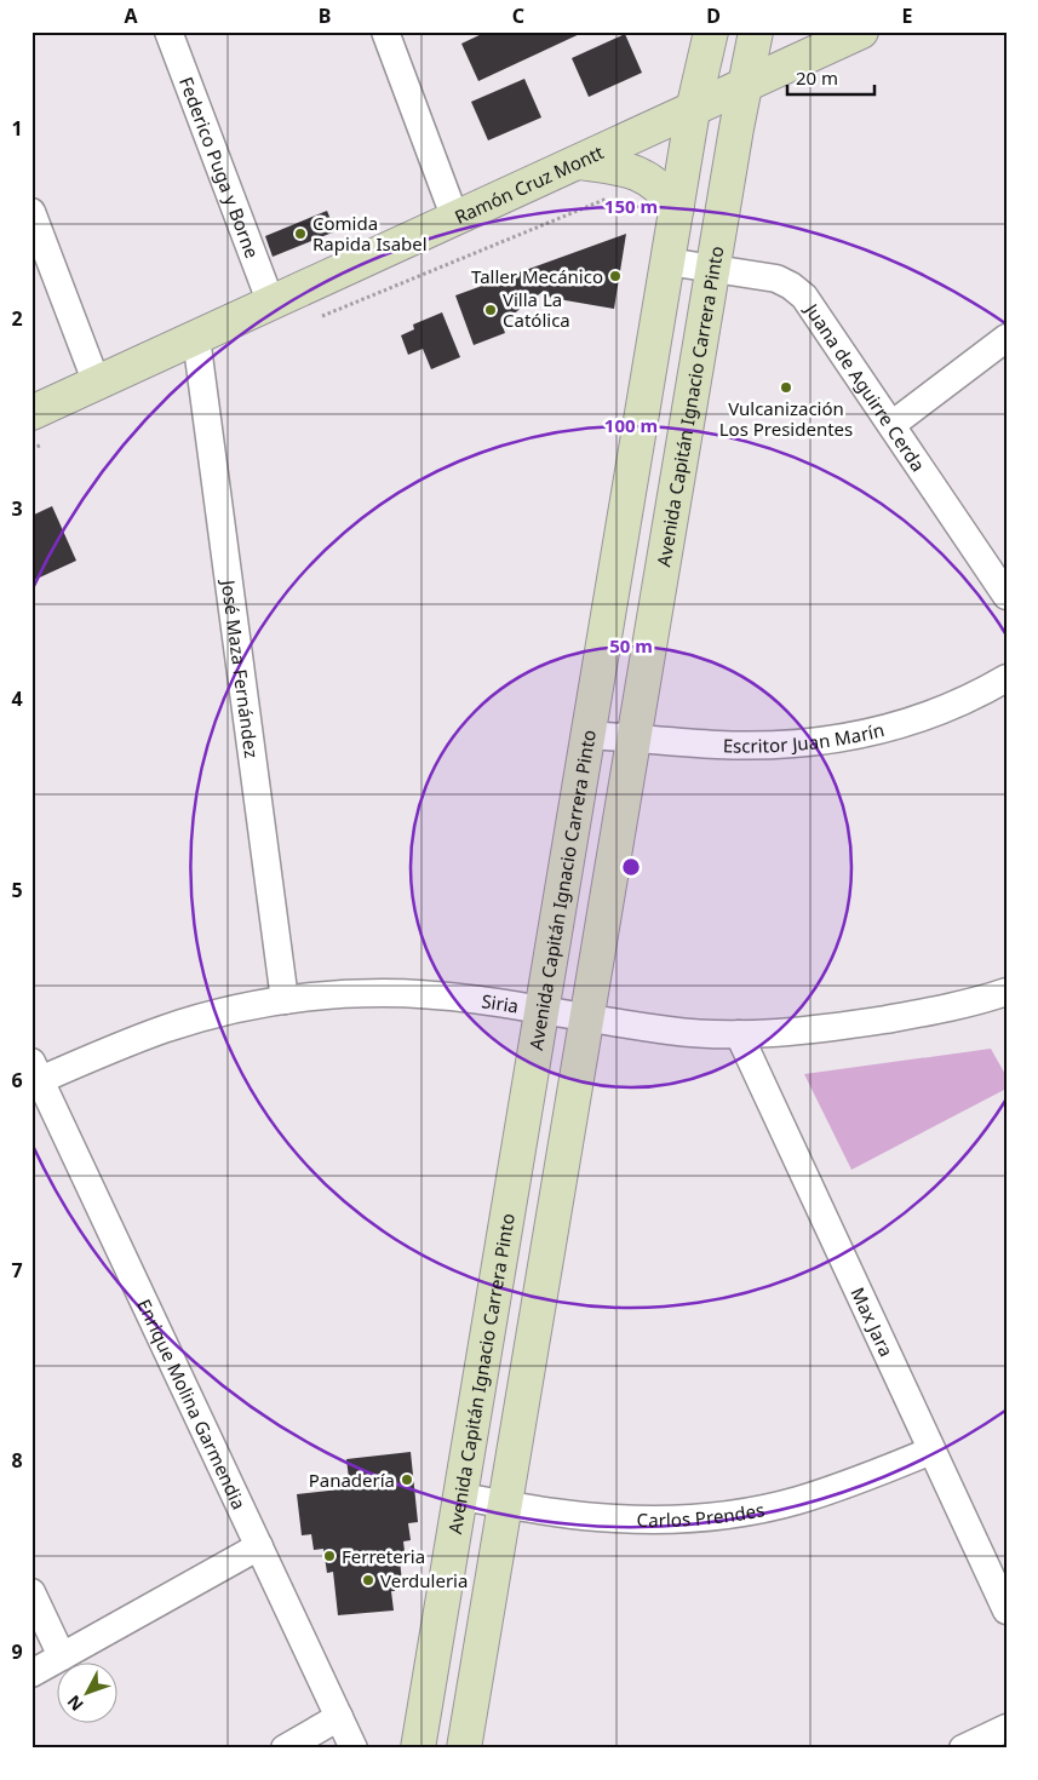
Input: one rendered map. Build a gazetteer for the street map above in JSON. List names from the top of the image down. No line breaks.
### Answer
{"streets":{"street":["Federico Puga y Borne","Ramón Cruz Montt","Juana de Aguirre Cerda","Avenida Capitán Ignacio Carrera Pinto","José Maza Fernández","Escritor Juan Marín","Siria","Max Jara","Enrique Molina Garmendia","Carlos Prendes"]},"crossings":[["Federico Puga y Borne","Ramón Cruz Montt"],["Ramón Cruz Montt","Avenida Capitán Ignacio Carrera Pinto"],["Ramón Cruz Montt","José Maza Fernández"],["Juana de Aguirre Cerda","Avenida Capitán Ignacio Carrera Pinto"],["Avenida Capitán Ignacio Carrera Pinto","Escritor Juan Marín"],["Avenida Capitán Ignacio Carrera Pinto","Siria"],["Avenida Capitán Ignacio Carrera Pinto","Carlos Prendes"],["José Maza Fernández","Siria"],["Siria","Max Jara"],["Siria","Enrique Molina Garmendia"],["Max Jara","Carlos Prendes"]],"places":["Comida Rapida Isabel","Taller Mecánico","Villa La Católica","Vulcanización Los Presidentes","Panadería","Ferreteria","Verduleria"],"scale_bar":"20 m","north":"bottom left","grid":{"columns":["A","B","C","D","E"],"rows":["1","2","3","4","5","6","7","8","9"]},"rings":["150 m","100 m","50 m"]}
